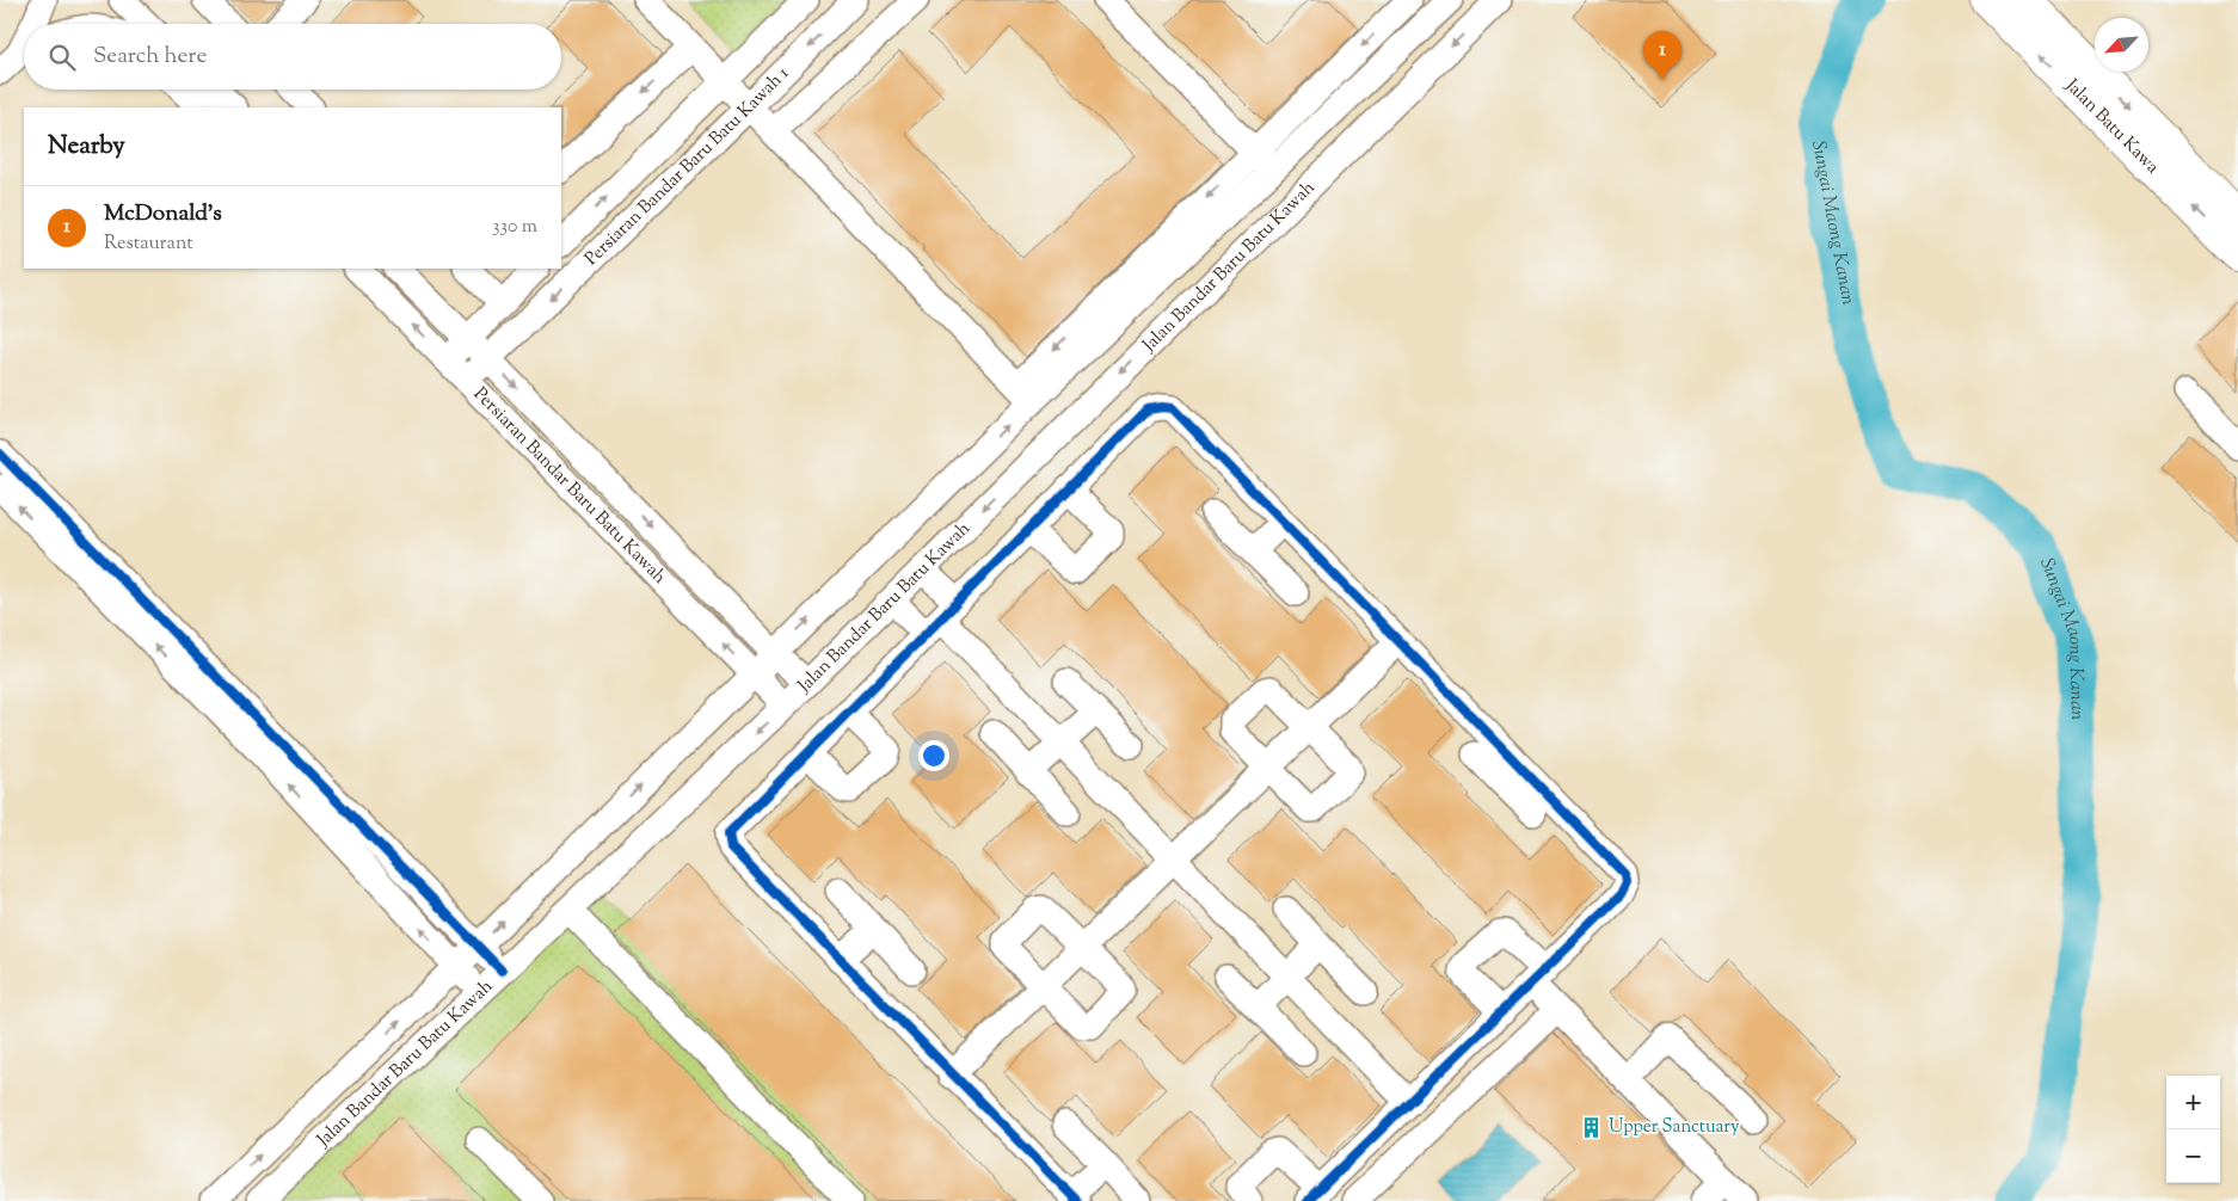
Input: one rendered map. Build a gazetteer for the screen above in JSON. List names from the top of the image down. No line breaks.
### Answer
{"streets":{"highway":["Jalan Batu Kawa"],"street":["Persiaran Bandar Baru Batu Kawah 1","Jalan Bandar Baru Batu Kawah","Persiaran Bandar Baru Batu Kawah"]},"crossings":[["Persiaran Bandar Baru Batu Kawah 1","Persiaran Bandar Baru Batu Kawah"],["Jalan Bandar Baru Batu Kawah","Persiaran Bandar Baru Batu Kawah"]],"water":["Sungai Maong Kanan"],"places":{"building":["Upper Sanctuary"]},"north":"bottom left","page":{"search":"Search here","pins":"1","heading":"Nearby","list":[{"mark":"1","name":"McDonald's","note":"Restaurant","value":"330 m"}],"map_buttons":["+","−"]}}
